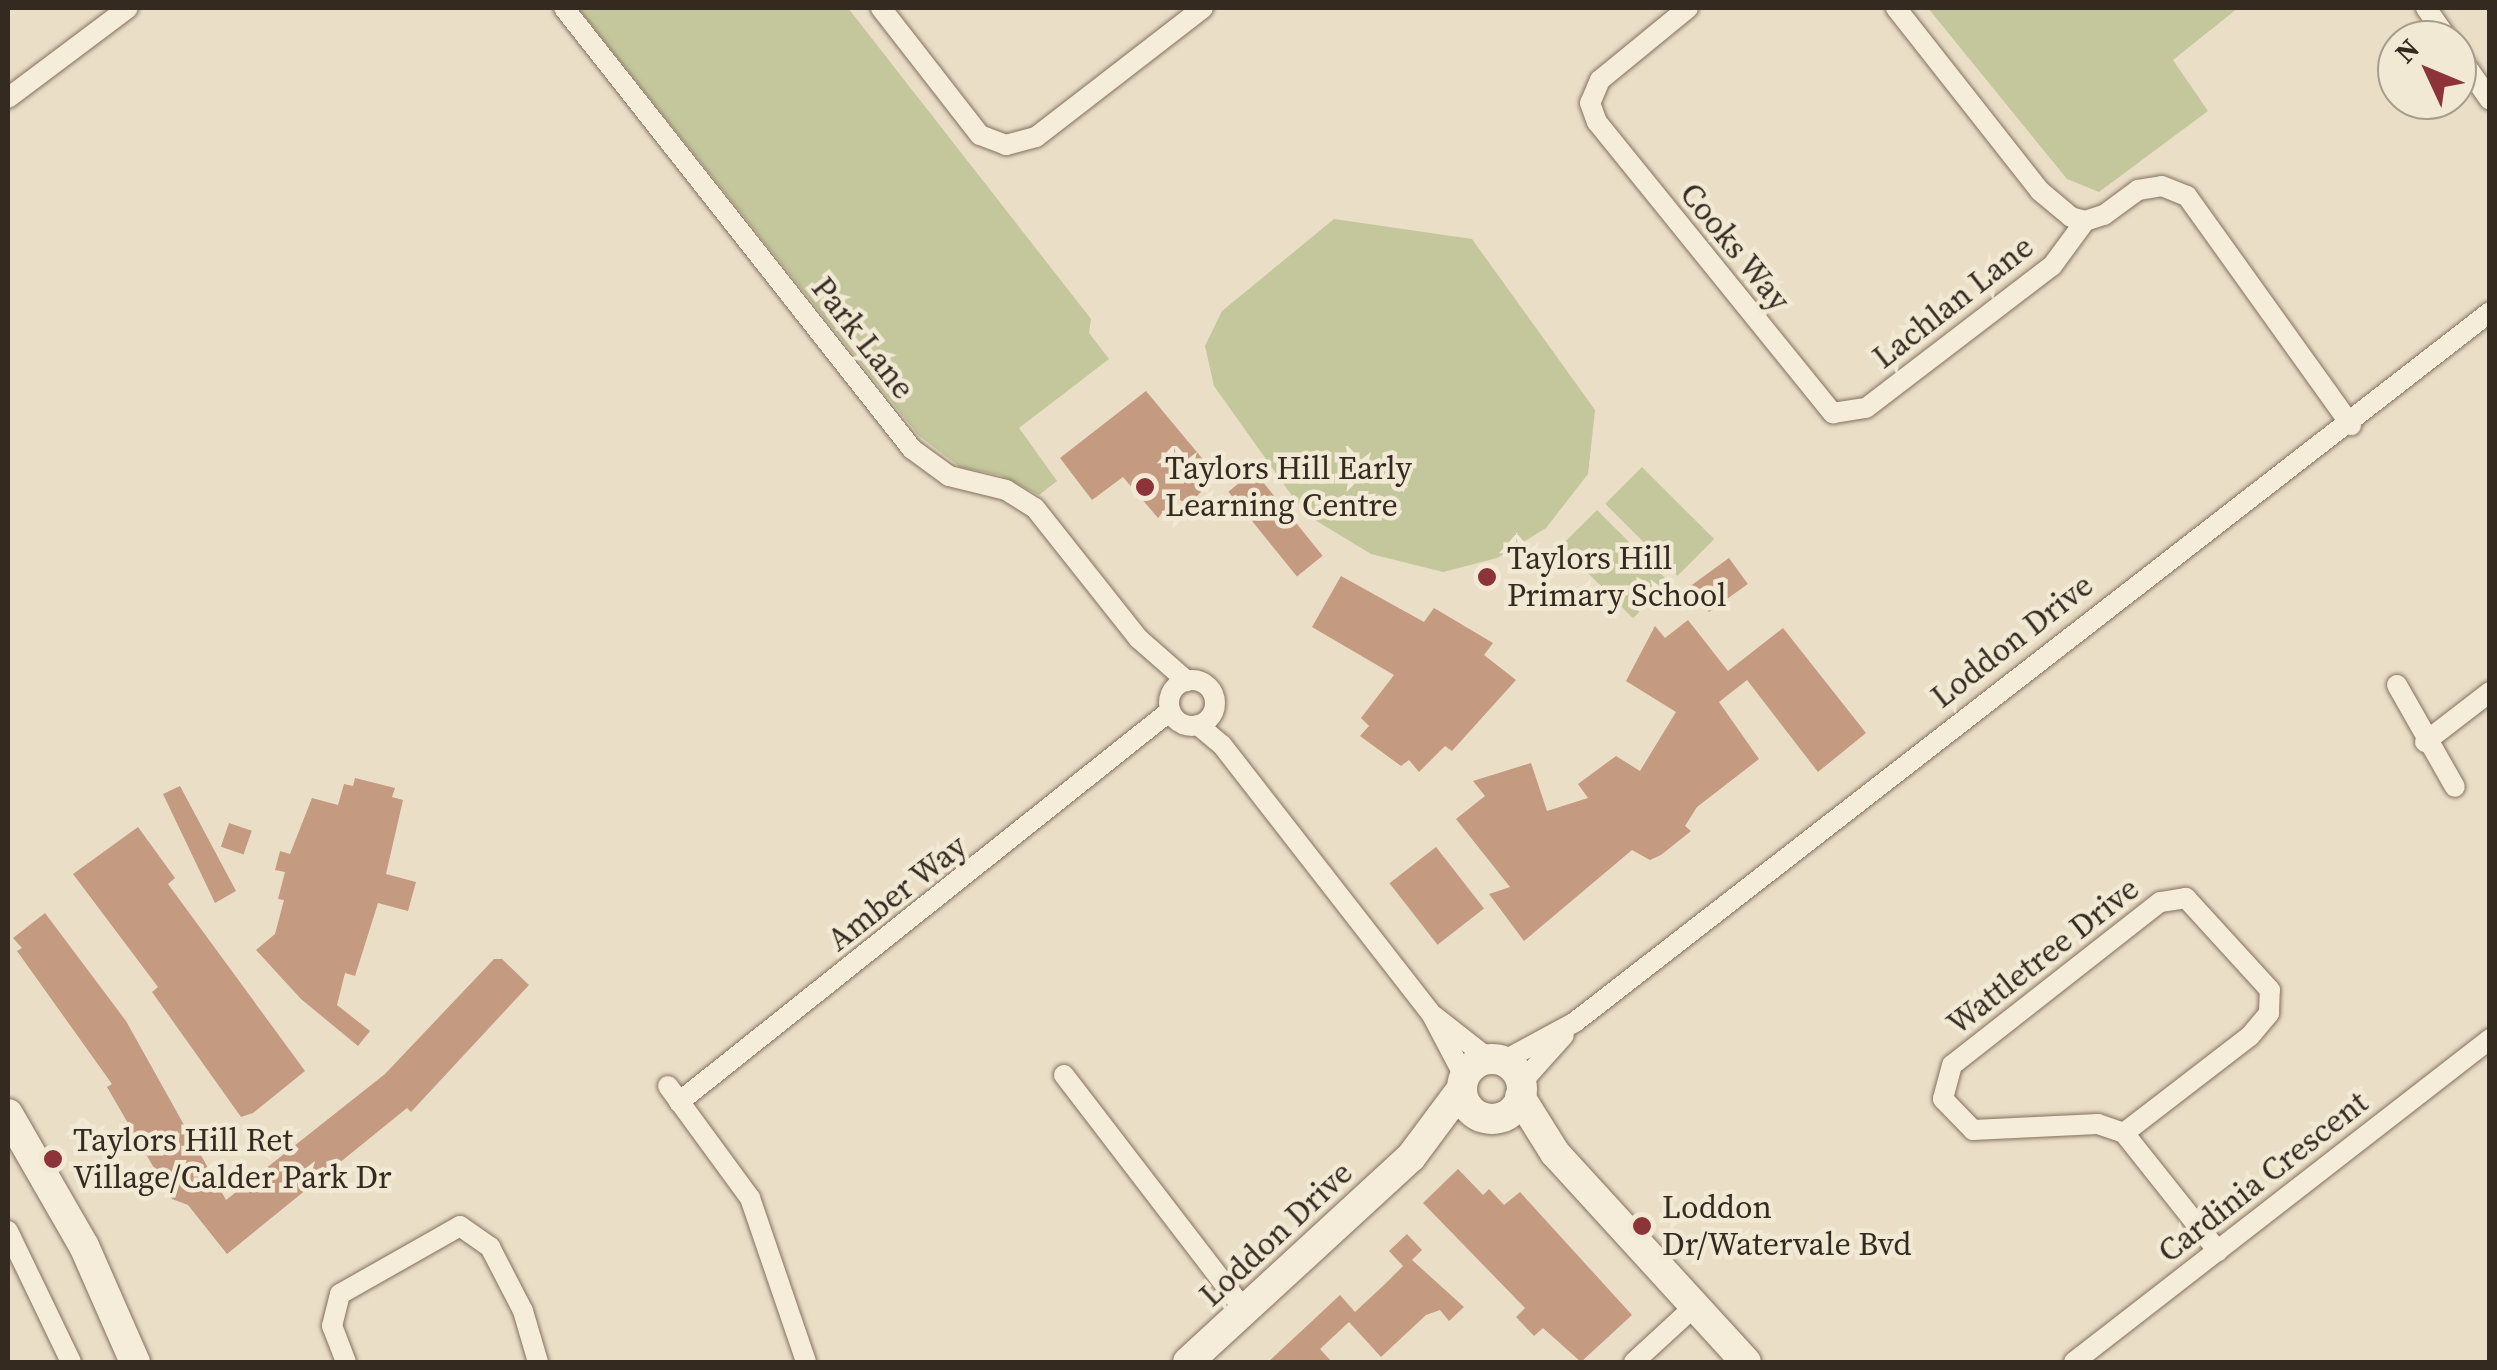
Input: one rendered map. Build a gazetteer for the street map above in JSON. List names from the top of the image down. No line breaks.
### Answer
{"streets":{"street":["Cooks Way","Lachlan Lane","Park Lane","Loddon Drive","Amber Way","Wattletree Drive","Cardinia Crescent"]},"crossings":[["Cooks Way","Lachlan Lane"],["Park Lane","Loddon Drive"],["Park Lane","Amber Way"]],"places":["Taylors Hill Early Learning Centre","Taylors Hill Primary School","Taylors Hill Ret Village/Calder Park Dr","Loddon Dr/Watervale Bvd"],"north":"top left"}
